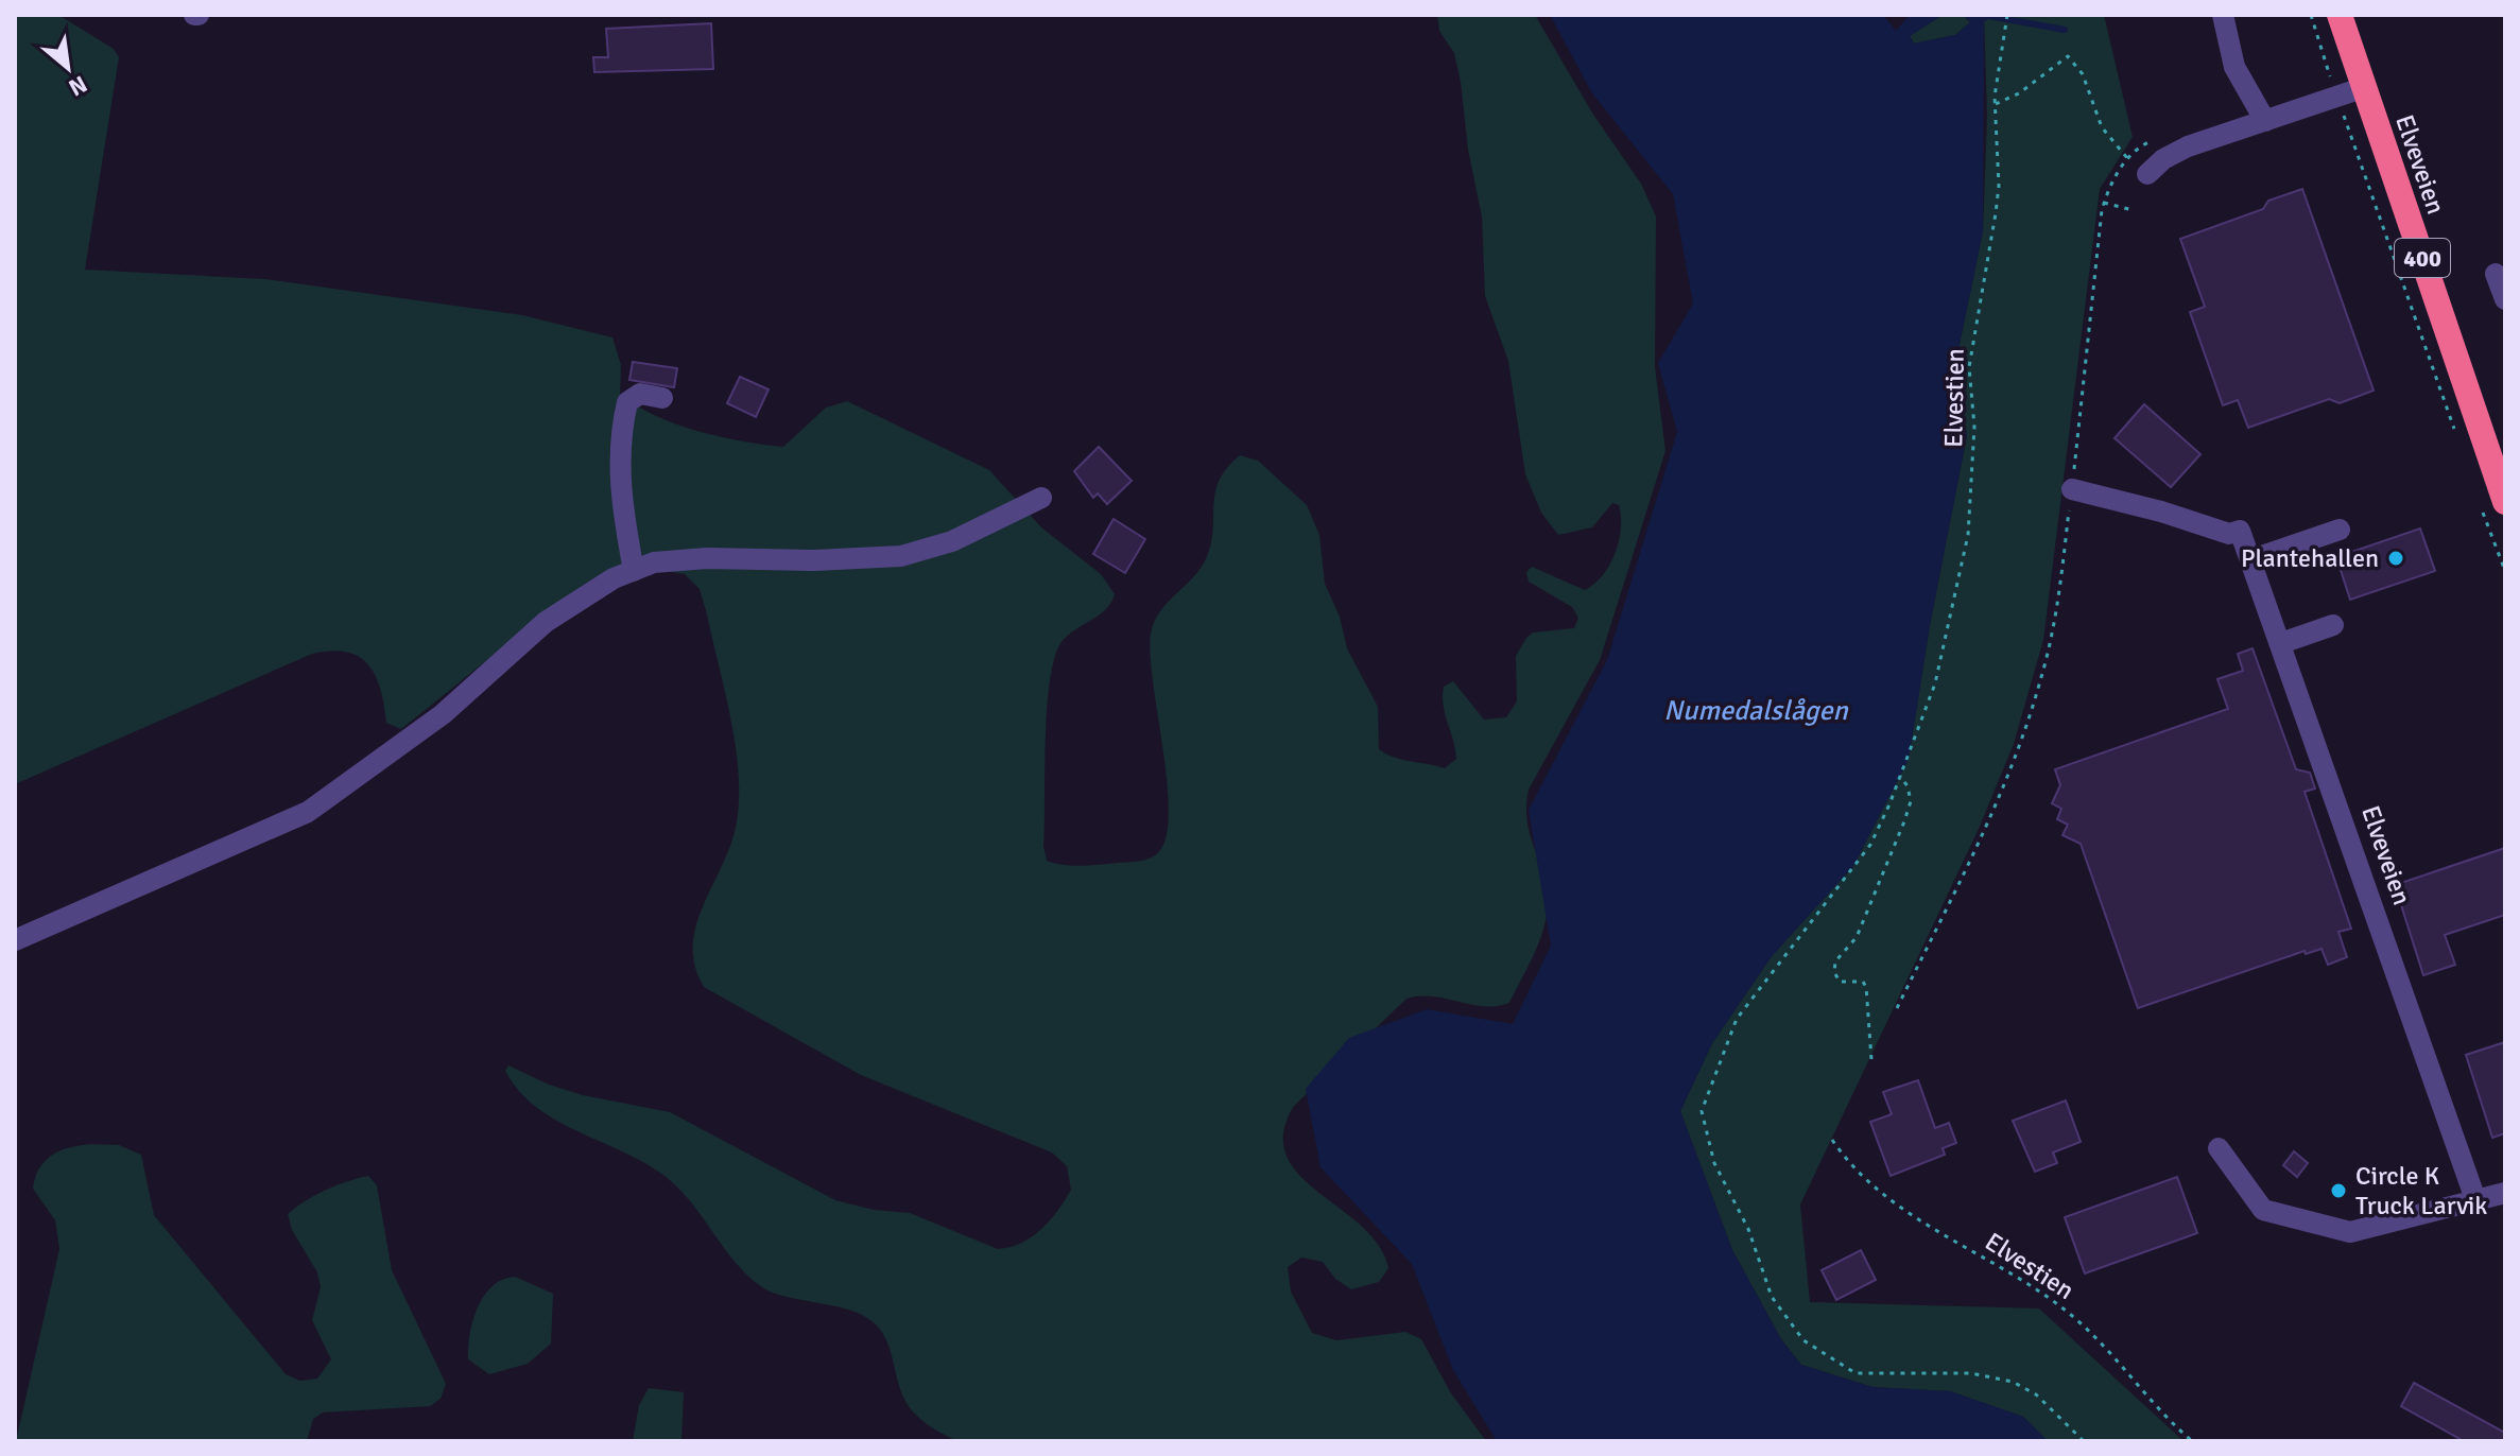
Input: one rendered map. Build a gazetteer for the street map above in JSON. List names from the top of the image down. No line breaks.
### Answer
{"streets":{"highway":["Elveveien","400"],"path":["Elvestien"]},"water":["Numedalslågen"],"places":["Plantehallen","Circle K Truck Larvik"],"north":"bottom right"}
